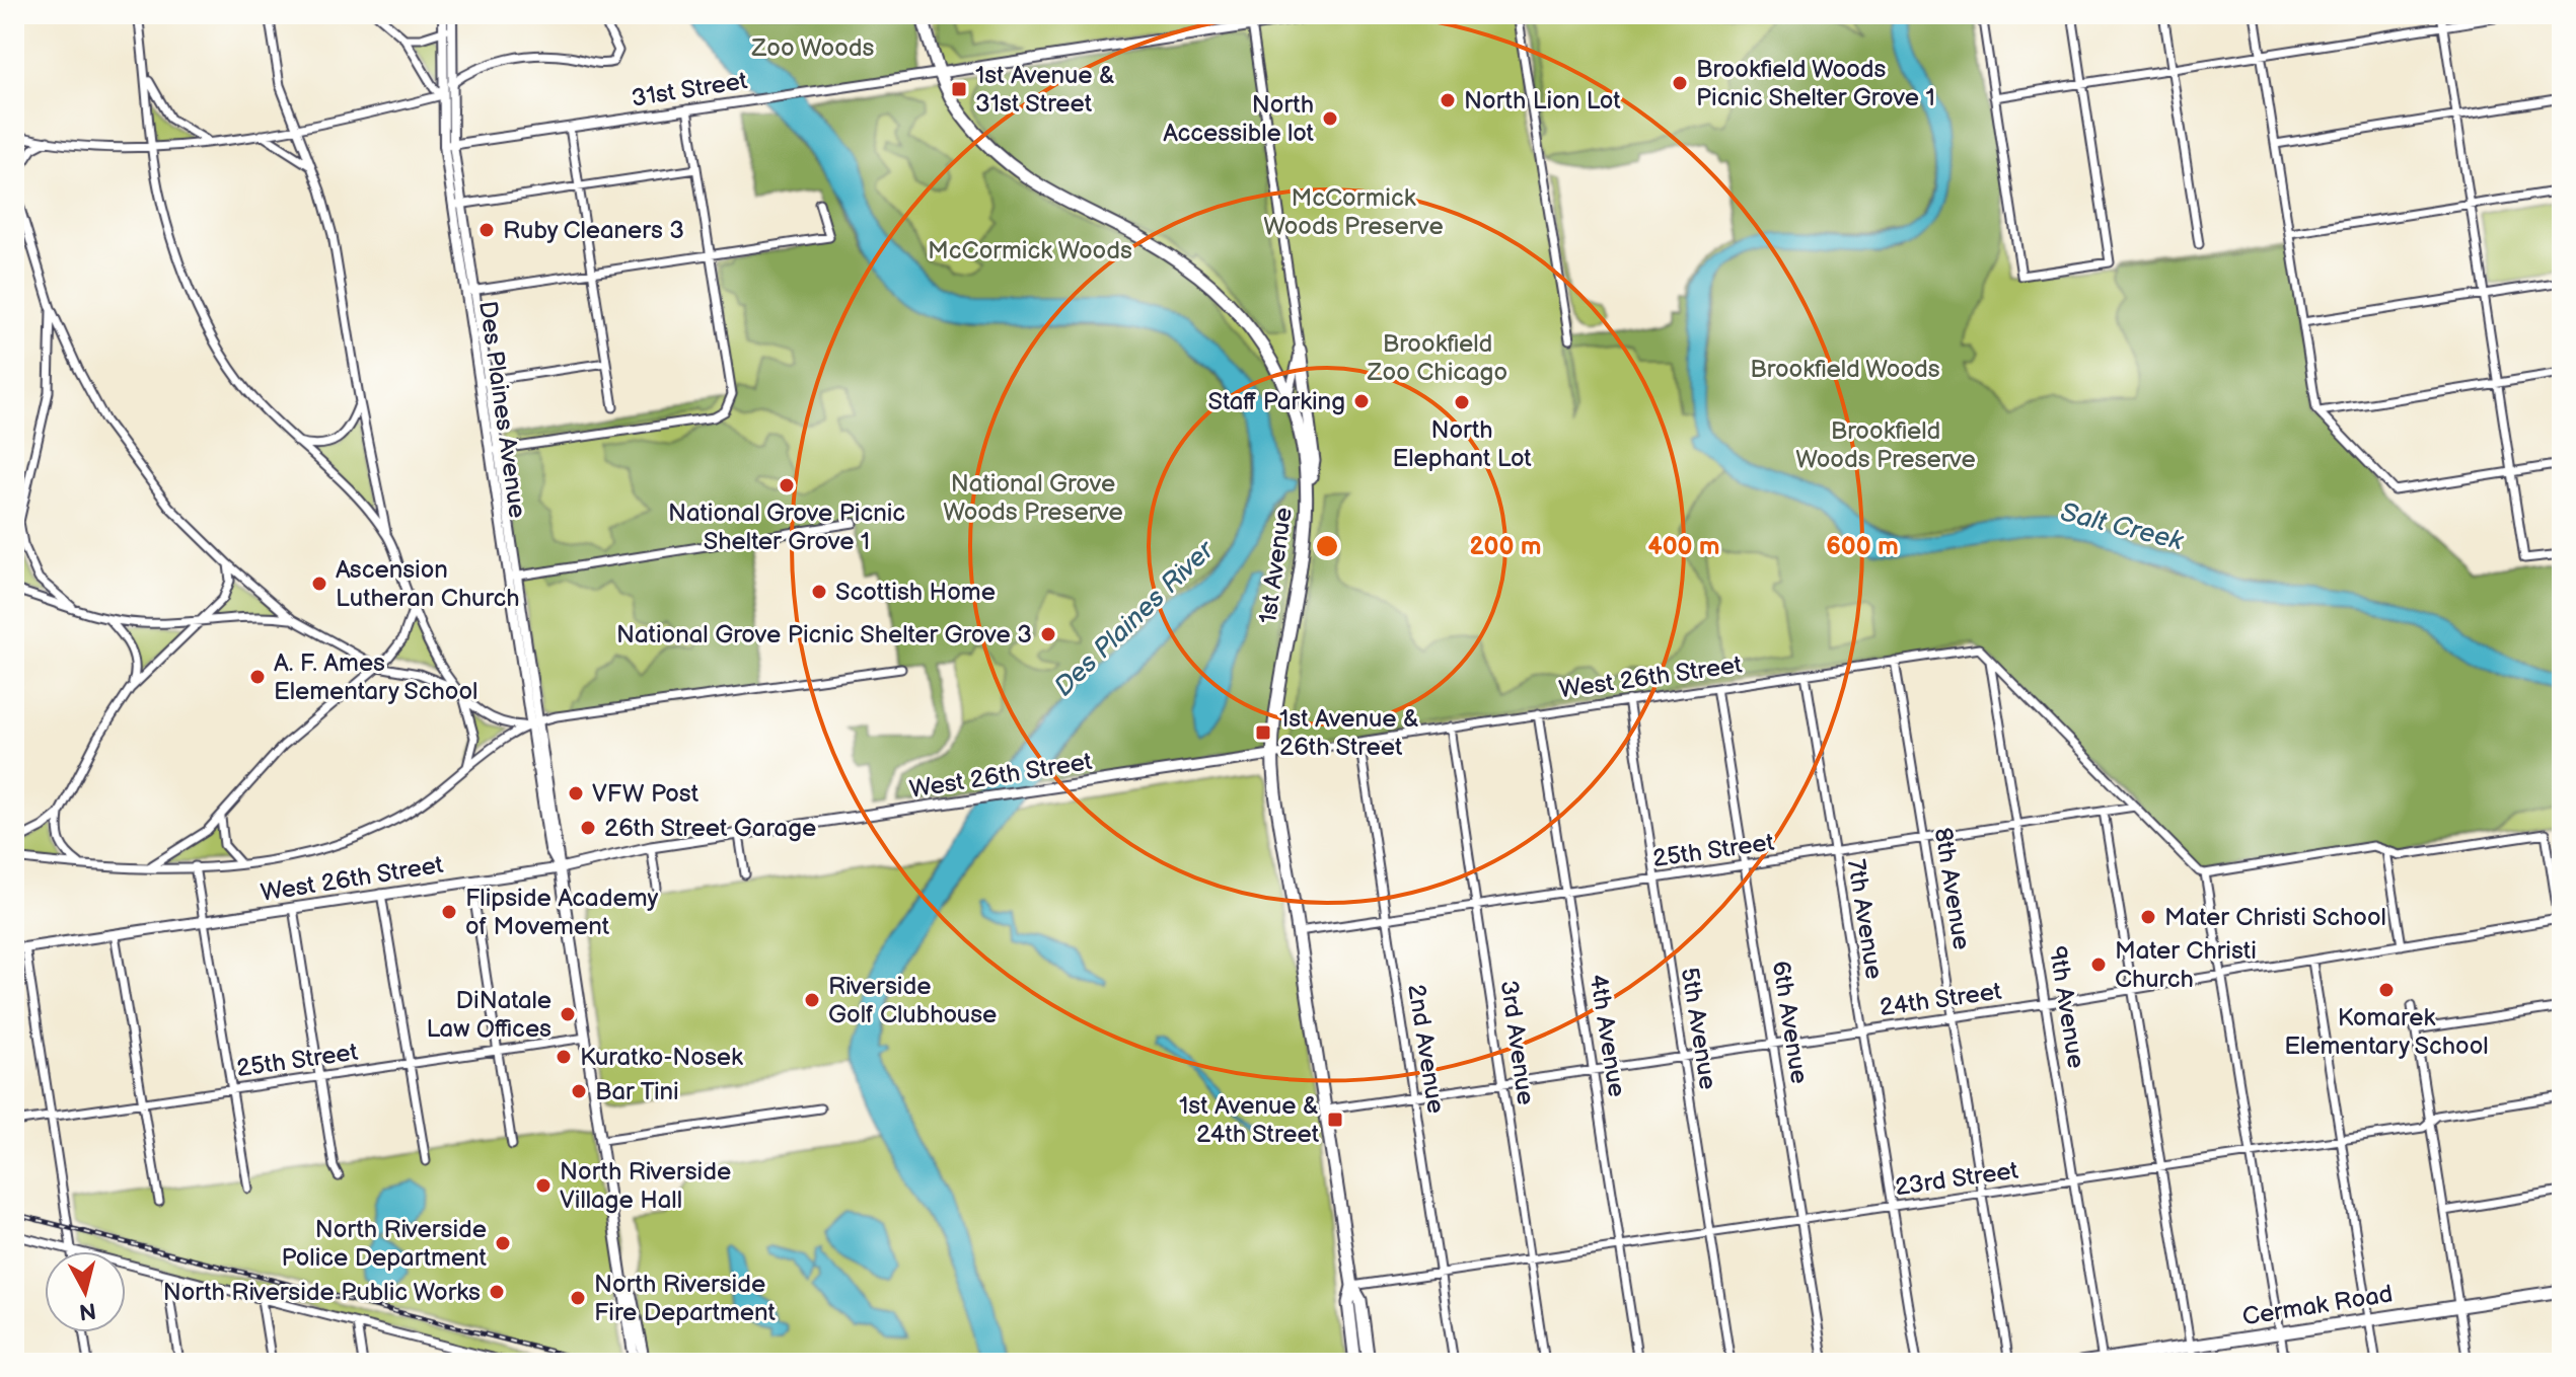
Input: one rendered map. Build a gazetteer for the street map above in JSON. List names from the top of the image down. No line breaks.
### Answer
{"streets":{"main road":["31st Street","Des Plaines Avenue","1st Avenue","West 26th Street","Cermak Road"],"street":["25th Street","8th Avenue","7th Avenue","24th Street","9th Avenue","6th Avenue","5th Avenue","4th Avenue","3rd Avenue","2nd Avenue","23rd Street"]},"crossings":[["31st Street","Des Plaines Avenue"],["31st Street","1st Avenue"],["Des Plaines Avenue","West 26th Street"],["Des Plaines Avenue","25th Street"],["1st Avenue","West 26th Street"],["1st Avenue","25th Street"],["1st Avenue","24th Street"],["1st Avenue","23rd Street"],["West 26th Street","8th Avenue"],["West 26th Street","7th Avenue"],["West 26th Street","9th Avenue"],["West 26th Street","6th Avenue"],["West 26th Street","5th Avenue"],["West 26th Street","4th Avenue"],["West 26th Street","3rd Avenue"],["West 26th Street","2nd Avenue"],["25th Street","8th Avenue"],["25th Street","7th Avenue"],["25th Street","9th Avenue"],["25th Street","6th Avenue"],["25th Street","5th Avenue"],["25th Street","4th Avenue"],["25th Street","3rd Avenue"],["25th Street","2nd Avenue"],["8th Avenue","24th Street"],["8th Avenue","23rd Street"],["7th Avenue","24th Street"],["7th Avenue","23rd Street"],["24th Street","9th Avenue"],["24th Street","6th Avenue"],["24th Street","5th Avenue"],["24th Street","4th Avenue"],["24th Street","3rd Avenue"],["24th Street","2nd Avenue"],["9th Avenue","23rd Street"],["9th Avenue","Cermak Road"],["6th Avenue","23rd Street"],["5th Avenue","23rd Street"],["4th Avenue","23rd Street"],["3rd Avenue","23rd Street"],["2nd Avenue","23rd Street"]],"water":["Salt Creek","Des Plaines River"],"parks":["Zoo Woods","McCormick Woods Preserve","McCormick Woods","Brookfield Zoo Chicago","Brookfield Woods","Brookfield Woods Preserve","National Grove Woods Preserve"],"places":{"other":["Brookfield Woods Picnic Shelter Grove 1","North Lion Lot","North Accessible lot","Ruby Cleaners 3","Staff Parking","North Elephant Lot","National Grove Picnic Shelter Grove 1","Ascension Lutheran Church","Scottish Home","National Grove Picnic Shelter Grove 3","A. F. Ames Elementary School","VFW Post","26th Street Garage","Flipside Academy of Movement","Mater Christi School","Mater Christi Church","Komarek Elementary School","Riverside Golf Clubhouse","DiNatale Law Offices","Kuratko-Nosek","Bar Tini","North Riverside Village Hall","North Riverside Police Department","North Riverside Public Works","North Riverside Fire Department"],"transit":["1st Avenue & 31st Street","1st Avenue & 26th Street","1st Avenue & 24th Street"]},"north":"bottom","rings":["200 m","400 m","600 m"]}
